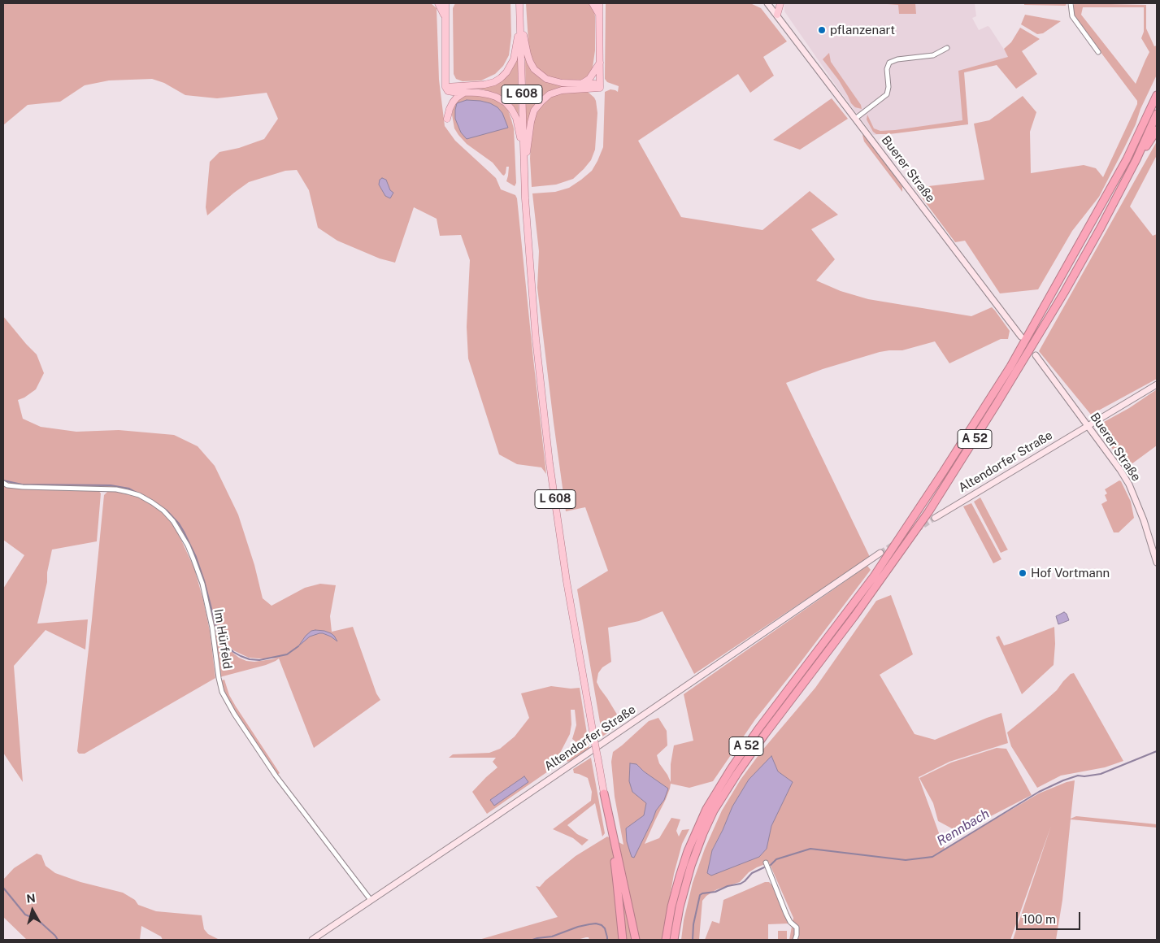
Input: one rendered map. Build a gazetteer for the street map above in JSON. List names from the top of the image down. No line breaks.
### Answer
{"streets":{"highway":["A 52"],"main road":["L 608"],"street":["Buerer Straße","Altendorfer Straße","Im Hürfeld"]},"crossings":[["Buerer Straße","Altendorfer Straße"],["Altendorfer Straße","Im Hürfeld"]],"water":["Rennbach"],"places":["pflanzenart","Hof Vortmann"],"scale_bar":"100 m","north":"top"}
